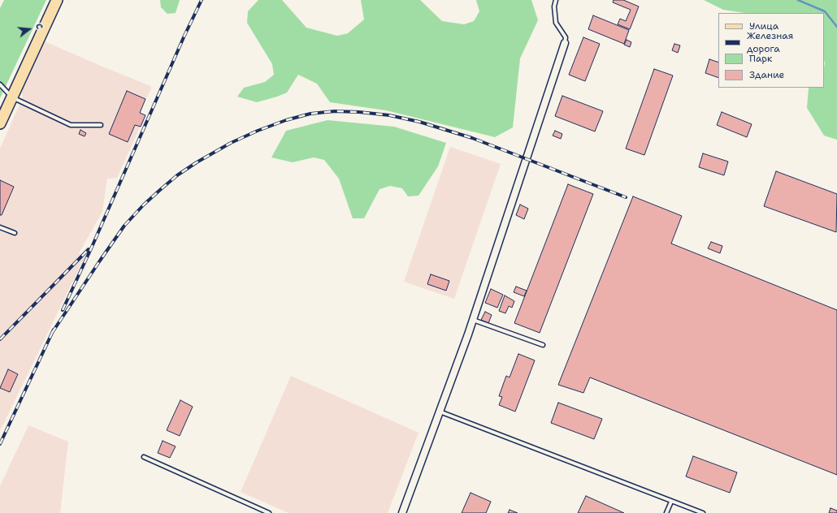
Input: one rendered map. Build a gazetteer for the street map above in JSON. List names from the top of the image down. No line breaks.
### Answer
{"legend":["Улица","Железная дорога","Парк","Здание"],"north":"right"}
